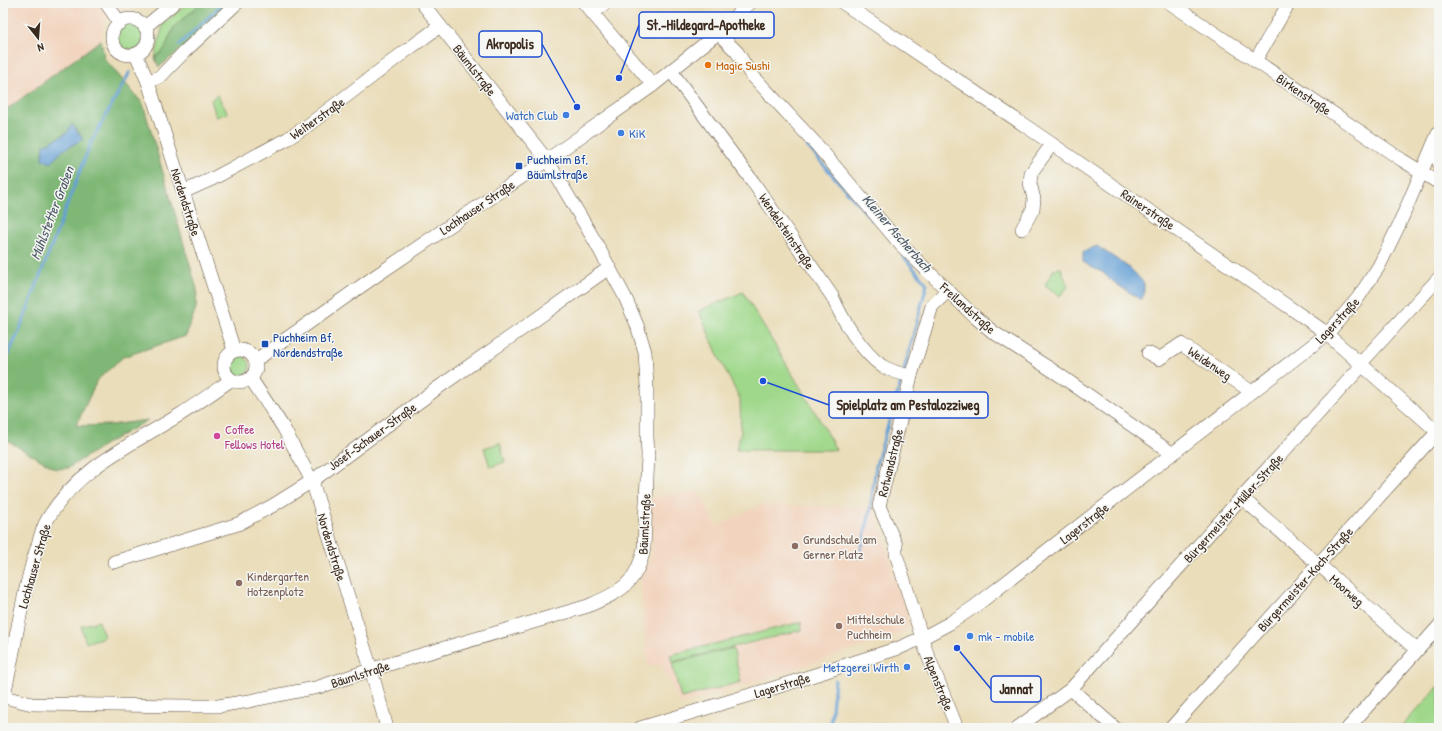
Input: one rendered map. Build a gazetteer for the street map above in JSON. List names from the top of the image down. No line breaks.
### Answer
{"streets":{"street":["Bäumlstraße","Birkenstraße","Weiherstraße","Nordendstraße","Lochhauser Straße","Rainerstraße","Wendelsteinstraße","Freilandstraße","Lagerstraße","Weidenweg","Josef-Schauer-Straße","Rotwandstraße","Bürgermeister-Müller-Straße","Bürgermeister-Koch-Straße","Moorweg","Alpenstraße"]},"crossings":[["Bäumlstraße","Weiherstraße"],["Bäumlstraße","Nordendstraße"],["Bäumlstraße","Lochhauser Straße"],["Bäumlstraße","Josef-Schauer-Straße"],["Birkenstraße","Lagerstraße"],["Weiherstraße","Nordendstraße"],["Nordendstraße","Lochhauser Straße"],["Nordendstraße","Josef-Schauer-Straße"],["Lochhauser Straße","Wendelsteinstraße"],["Lochhauser Straße","Freilandstraße"],["Rainerstraße","Lagerstraße"],["Rainerstraße","Bürgermeister-Müller-Straße"],["Rainerstraße","Bürgermeister-Koch-Straße"],["Wendelsteinstraße","Rotwandstraße"],["Freilandstraße","Lagerstraße"],["Freilandstraße","Rotwandstraße"],["Lagerstraße","Weidenweg"],["Lagerstraße","Rotwandstraße"],["Lagerstraße","Alpenstraße"],["Rotwandstraße","Alpenstraße"],["Bürgermeister-Müller-Straße","Moorweg"],["Bürgermeister-Koch-Straße","Moorweg"]],"water":["Mühlstetter Graben","Kleiner Ascherbach"],"places":{"other":["Magic Sushi","St.-Hildegard-Apotheke","Akropolis","Watch Club","KiK","Spielplatz am Pestalozziweg","Coffee Fellows Hotel","Grundschule am Gerner Platz","Kindergarten Hotzenplotz","Mittelschule Puchheim","mk - mobile","Jannat","Metzgerei Wirth"],"transit":["Puchheim Bf, Bäumlstraße","Puchheim Bf, Nordendstraße"]},"north":"bottom"}
